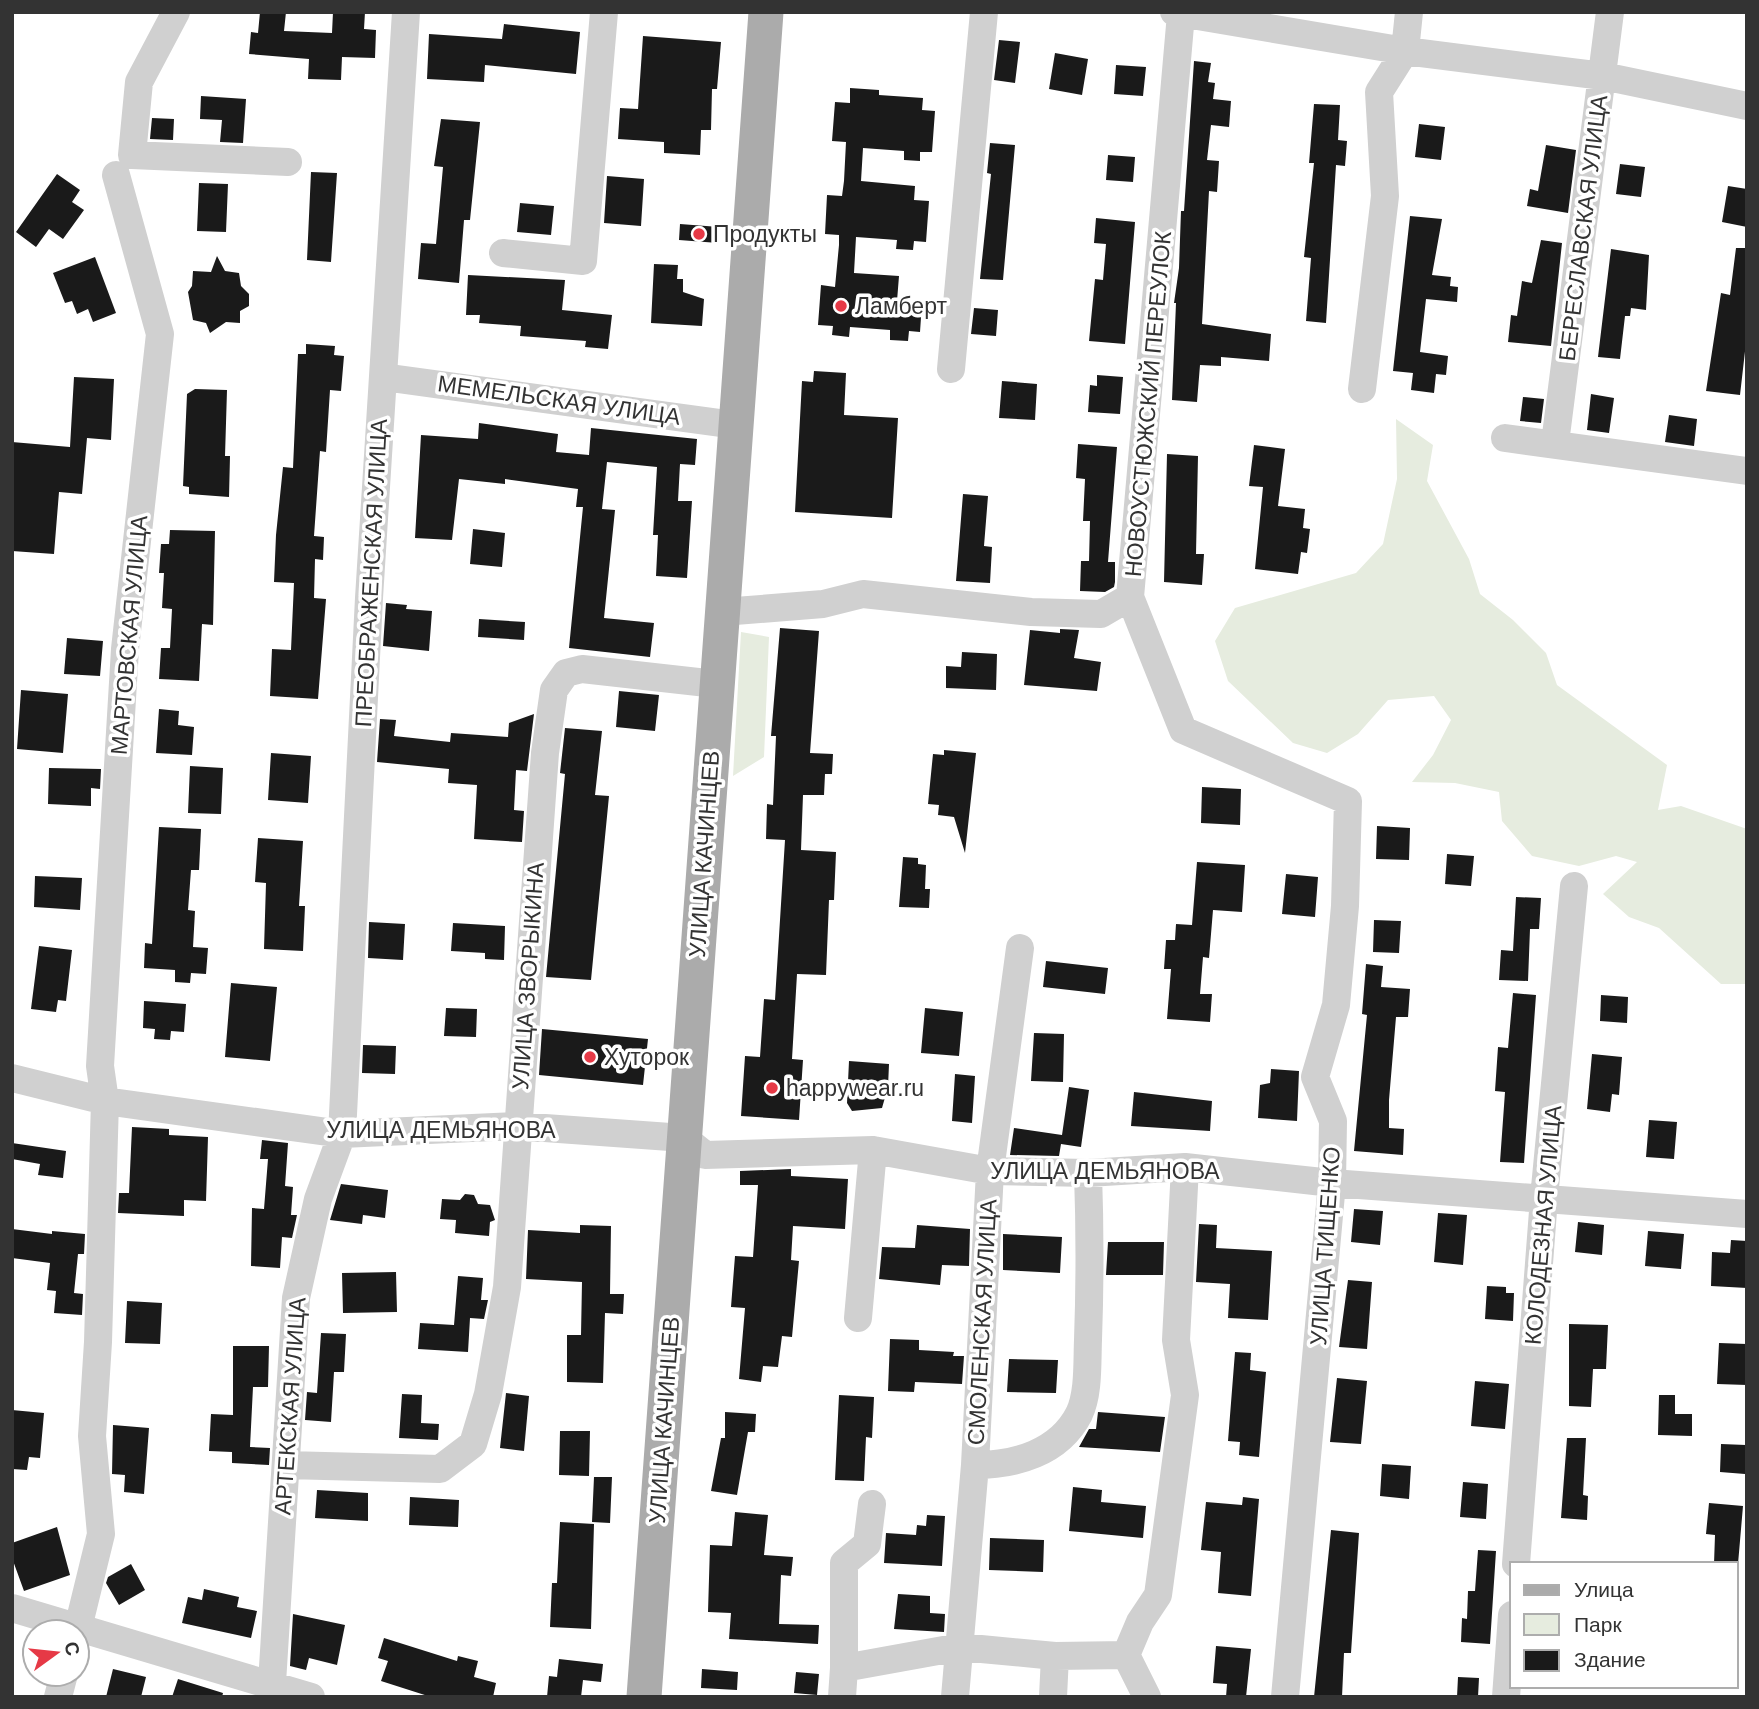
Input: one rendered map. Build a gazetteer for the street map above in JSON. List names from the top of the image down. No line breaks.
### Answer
{"streets":{"main road":["УЛИЦА КАЧИНЦЕВ"],"street":["БЕРЕСЛАВСКАЯ УЛИЦА","МЕМЕЛЬСКАЯ УЛИЦА","НОВОУСТЮЖСКИЙ ПЕРЕУЛОК","ПРЕОБРАЖЕНСКАЯ УЛИЦА","МАРТОВСКАЯ УЛИЦА","УЛИЦА ЗВОРЫКИНА","УЛИЦА ДЕМЬЯНОВА","КОЛОДЕЗНАЯ УЛИЦА","УЛИЦА ТИЩЕНКО","СМОЛЕНСКАЯ УЛИЦА","АРТЕКСКАЯ УЛИЦА"]},"crossings":[["МЕМЕЛЬСКАЯ УЛИЦА","ПРЕОБРАЖЕНСКАЯ УЛИЦА"],["МЕМЕЛЬСКАЯ УЛИЦА","УЛИЦА КАЧИНЦЕВ"],["НОВОУСТЮЖСКИЙ ПЕРЕУЛОК","УЛИЦА ТИЩЕНКО"],["ПРЕОБРАЖЕНСКАЯ УЛИЦА","УЛИЦА ДЕМЬЯНОВА"],["ПРЕОБРАЖЕНСКАЯ УЛИЦА","АРТЕКСКАЯ УЛИЦА"],["МАРТОВСКАЯ УЛИЦА","УЛИЦА ДЕМЬЯНОВА"],["УЛИЦА КАЧИНЦЕВ","УЛИЦА ЗВОРЫКИНА"],["УЛИЦА КАЧИНЦЕВ","УЛИЦА ДЕМЬЯНОВА"],["УЛИЦА ЗВОРЫКИНА","УЛИЦА ДЕМЬЯНОВА"],["УЛИЦА ЗВОРЫКИНА","АРТЕКСКАЯ УЛИЦА"],["УЛИЦА ДЕМЬЯНОВА","КОЛОДЕЗНАЯ УЛИЦА"],["УЛИЦА ДЕМЬЯНОВА","УЛИЦА ТИЩЕНКО"],["УЛИЦА ДЕМЬЯНОВА","СМОЛЕНСКАЯ УЛИЦА"],["УЛИЦА ДЕМЬЯНОВА","АРТЕКСКАЯ УЛИЦА"]],"places":["Продукты","Ламберт","Хуторок","happywear.ru"],"legend":["Улица","Парк","Здание"],"north":"right"}
